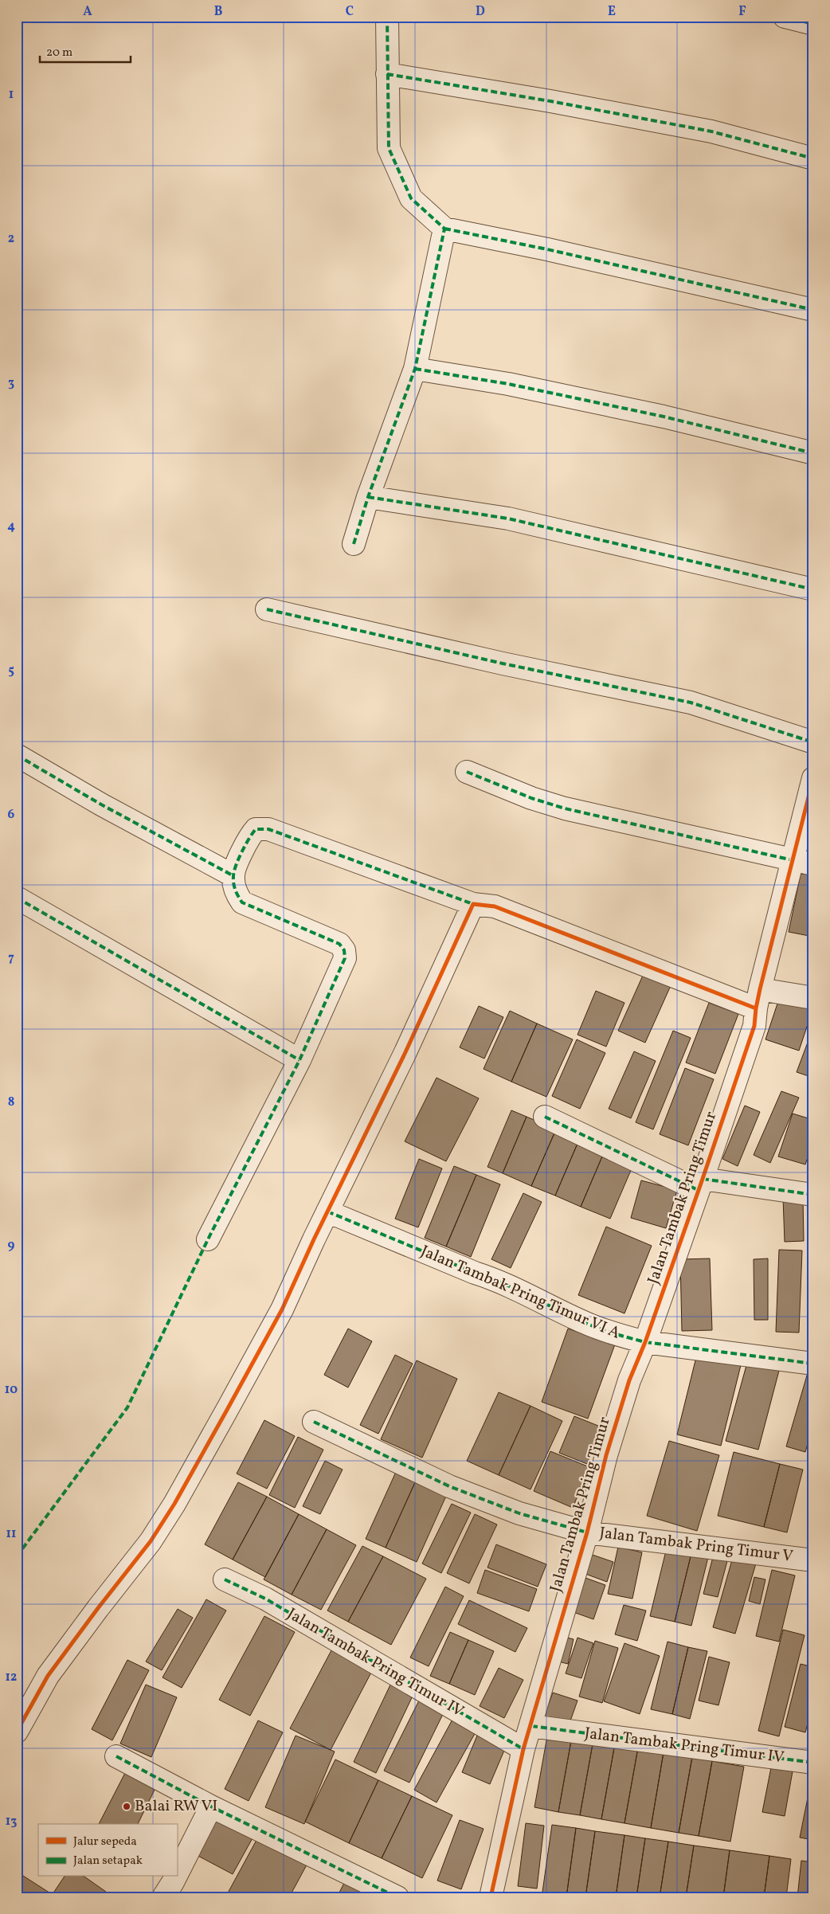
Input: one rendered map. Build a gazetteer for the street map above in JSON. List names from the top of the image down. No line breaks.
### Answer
{"streets":{"street":["Jalan Tambak Pring Timur","Jalan Tambak Pring Timur VI A","Jalan Tambak Pring Timur V","Jalan Tambak Pring Timur IV"]},"crossings":[["Jalan Tambak Pring Timur","Jalan Tambak Pring Timur VI A"],["Jalan Tambak Pring Timur","Jalan Tambak Pring Timur V"],["Jalan Tambak Pring Timur","Jalan Tambak Pring Timur IV"]],"places":["Balai RW VI"],"legend":["Jalur sepeda","Jalan setapak"],"scale_bar":"20 m","grid":{"columns":["A","B","C","D","E","F"],"rows":["1","2","3","4","5","6","7","8","9","10","11","12","13"]}}
